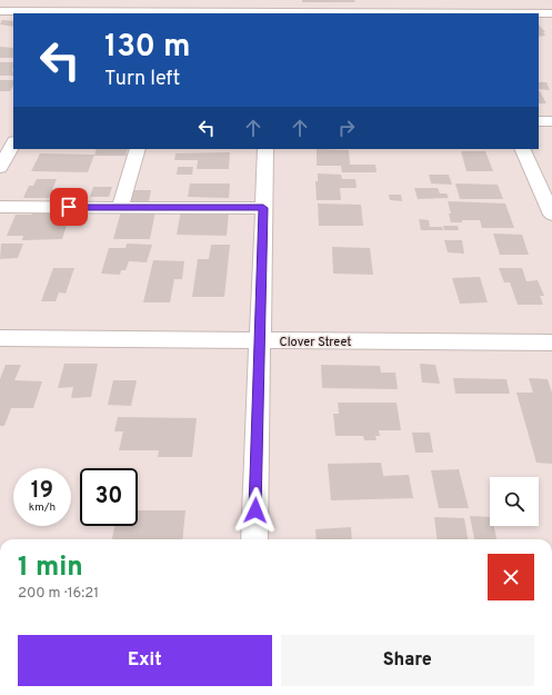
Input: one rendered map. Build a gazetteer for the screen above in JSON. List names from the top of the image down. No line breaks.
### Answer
{"streets":{"street":["Clover Street"]},"page":{"turn":["130 m","Turn left"],"speed":"19 km/h","limit":"30","heading":["1 min","200 m · 16:21"],"buttons":["Exit","Share"]}}
